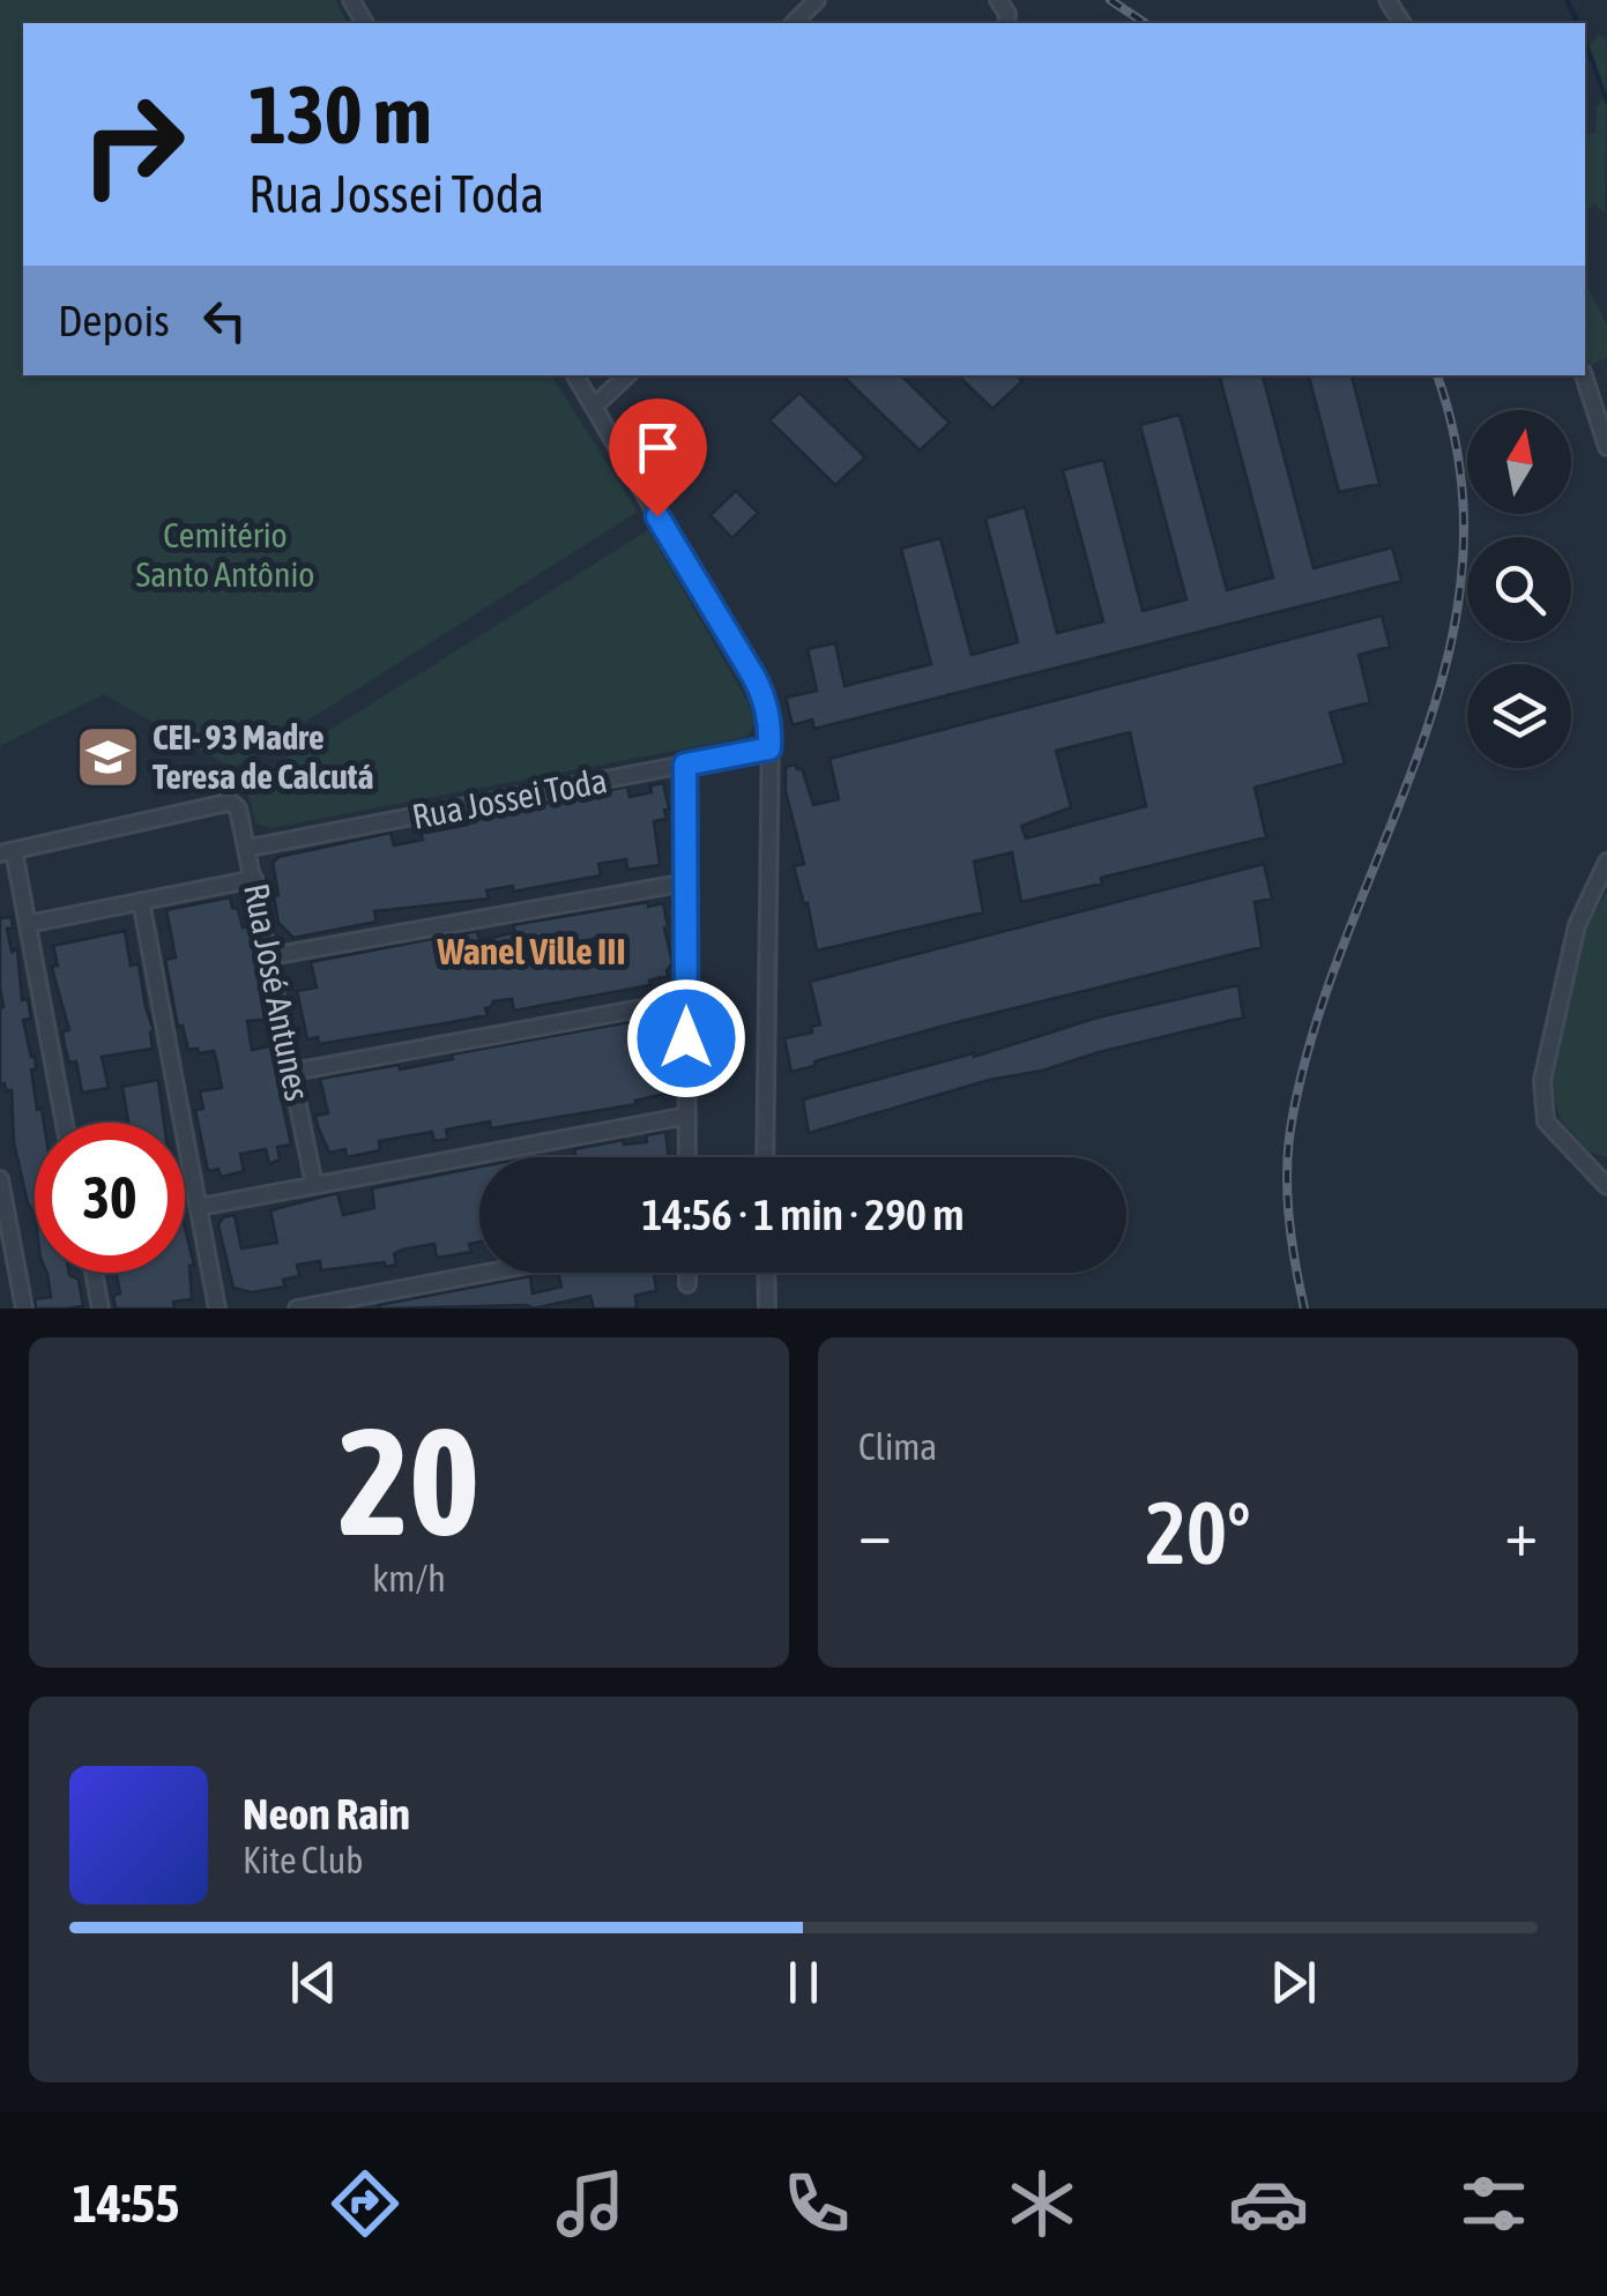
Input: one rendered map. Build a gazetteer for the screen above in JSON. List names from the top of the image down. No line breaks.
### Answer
{"streets":{"street":["Rua Jossei Toda","Rua José Antunes"]},"crossings":[["Rua Jossei Toda","Rua José Antunes"]],"districts":["Wanel Ville III"],"parks":["Cemitério Santo Antônio"],"places":{"school or university":["CEI- 93 Madre Teresa de Calcutá"]},"north":"top","page":{"turn":["130 m","Rua Jossei Toda"],"then":"Depois","limit":"30","trip":"14:56 · 1 min · 290 m","tile":[["20","km/h"],"Clima"],"heat":["−","20°","+"],"song":["Neon Rain","Kite Club"],"tabs":"14:55"}}
